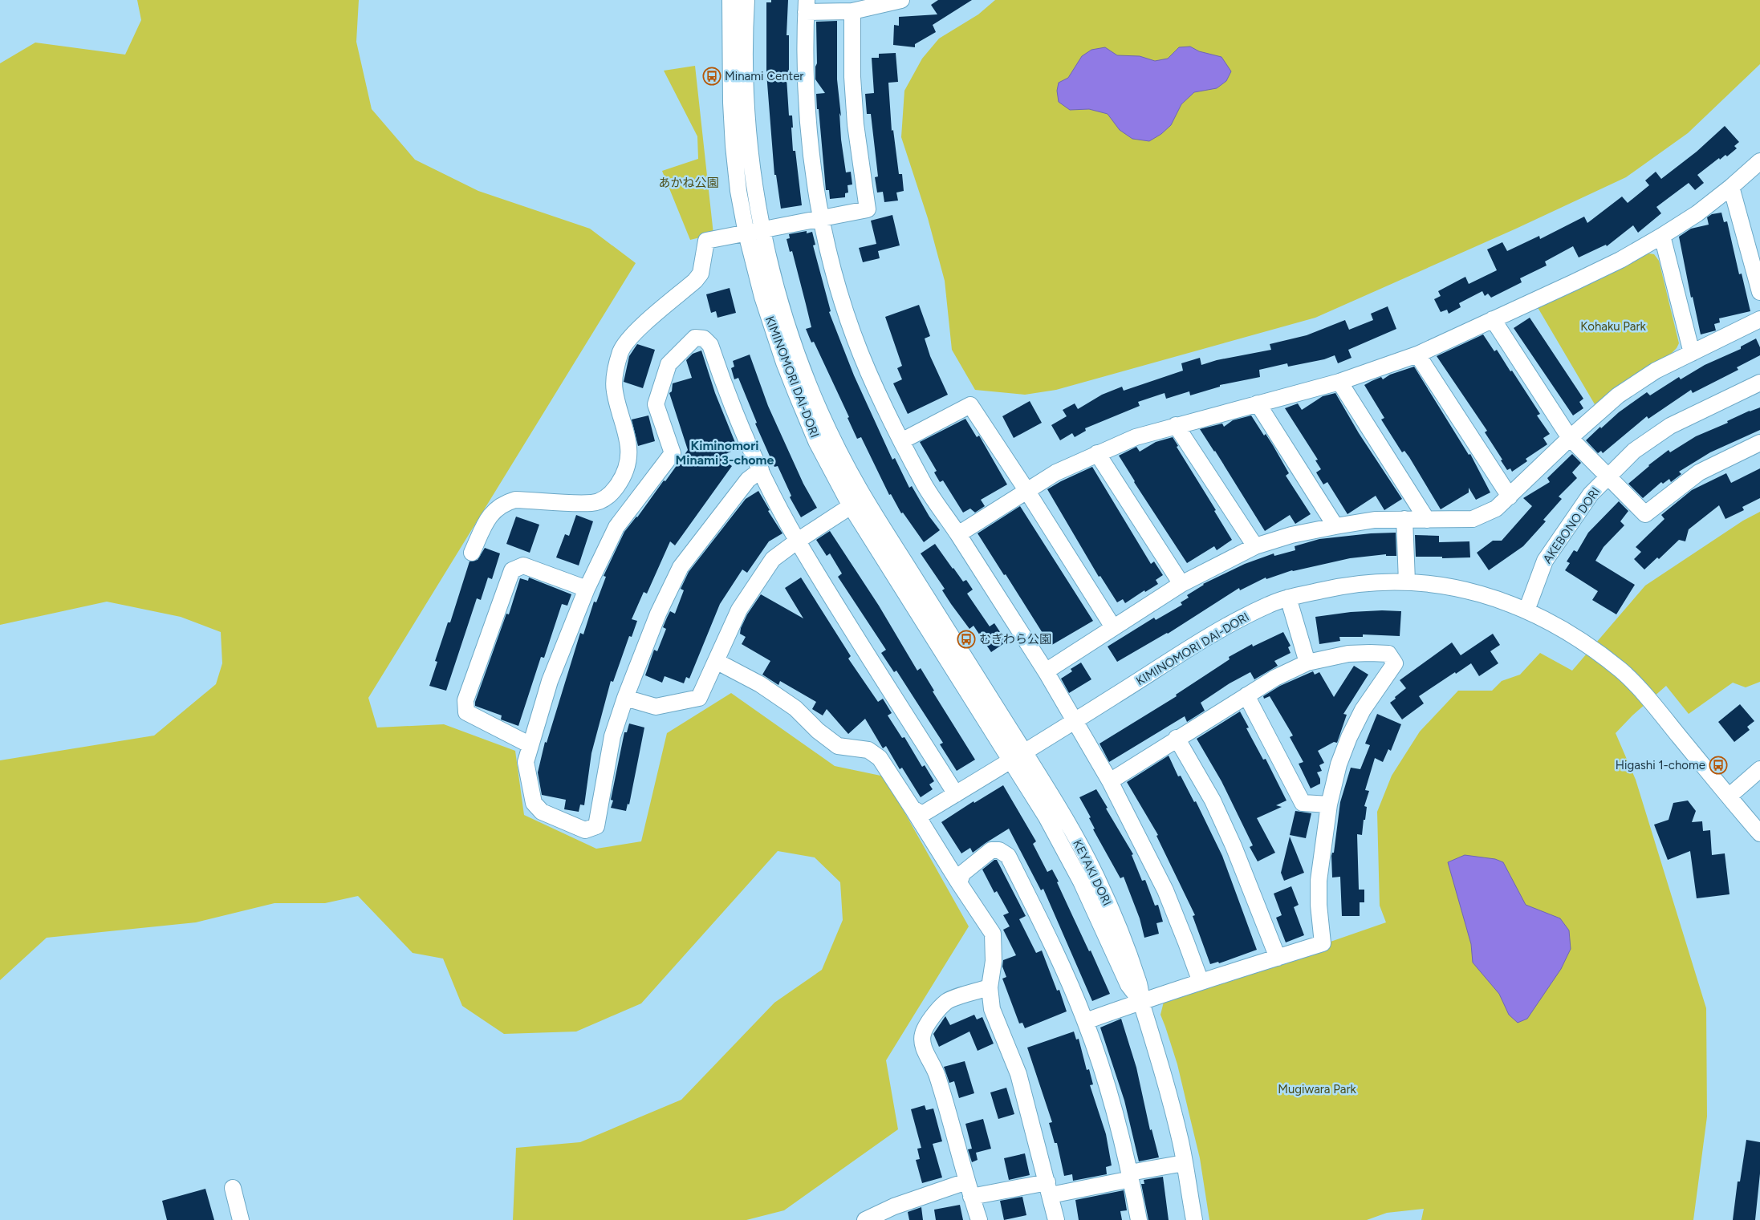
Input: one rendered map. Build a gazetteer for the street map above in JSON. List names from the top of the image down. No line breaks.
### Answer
{"streets":{"street":["KIMINOMORI DAI-DORI","AKEBONO DORI","KEYAKI DORI"]},"crossings":[["KIMINOMORI DAI-DORI","AKEBONO DORI"],["KIMINOMORI DAI-DORI","KEYAKI DORI"]],"districts":["Kiminomori Minami 3-chome"],"parks":["あかね公園","Kohaku Park","Mugiwara Park"],"places":{"bus stop":["Minami Center","むぎわら公園","Higashi 1-chome"]}}
